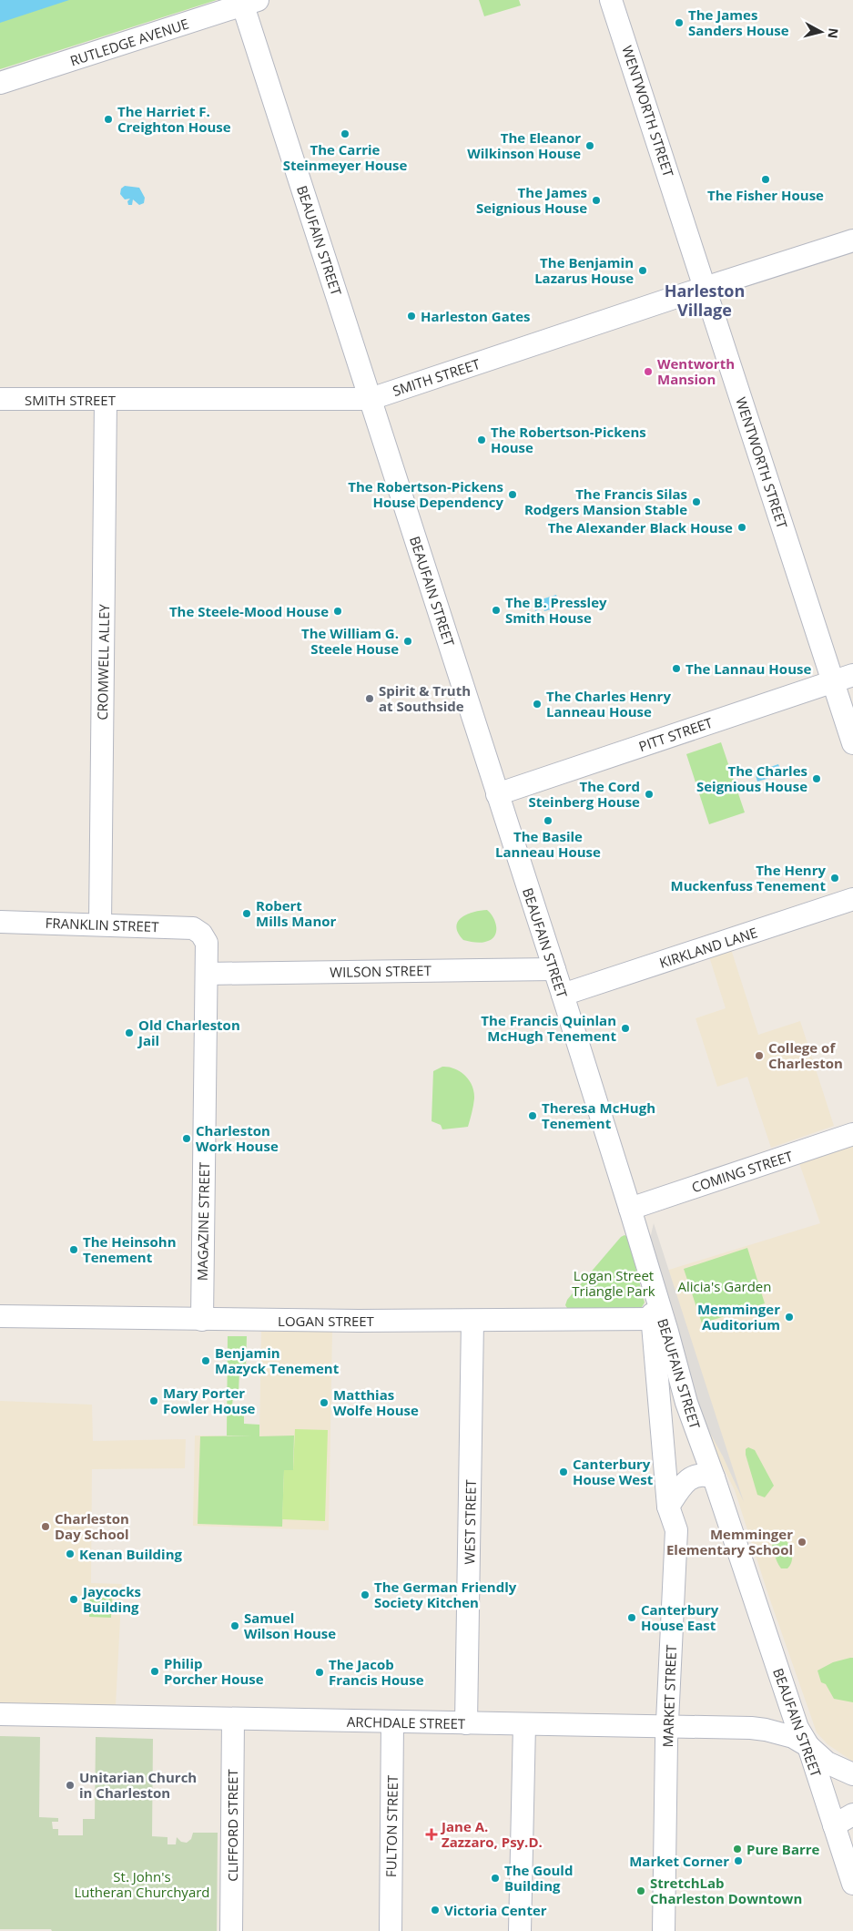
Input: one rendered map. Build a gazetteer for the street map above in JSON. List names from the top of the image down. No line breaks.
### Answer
{"streets":{"street":["RUTLEDGE AVENUE","WENTWORTH STREET","BEAUFAIN STREET","SMITH STREET","CROMWELL ALLEY","PITT STREET","FRANKLIN STREET","KIRKLAND LANE","WILSON STREET","COMING STREET","MAGAZINE STREET","LOGAN STREET","WEST STREET","MARKET STREET","ARCHDALE STREET","CLIFFORD STREET","FULTON STREET"]},"crossings":[["RUTLEDGE AVENUE","BEAUFAIN STREET"],["WENTWORTH STREET","SMITH STREET"],["WENTWORTH STREET","PITT STREET"],["BEAUFAIN STREET","SMITH STREET"],["BEAUFAIN STREET","PITT STREET"],["BEAUFAIN STREET","KIRKLAND LANE"],["BEAUFAIN STREET","WILSON STREET"],["BEAUFAIN STREET","COMING STREET"],["BEAUFAIN STREET","MARKET STREET"],["BEAUFAIN STREET","ARCHDALE STREET"],["SMITH STREET","CROMWELL ALLEY"],["CROMWELL ALLEY","FRANKLIN STREET"],["FRANKLIN STREET","MAGAZINE STREET"],["WILSON STREET","MAGAZINE STREET"],["MAGAZINE STREET","LOGAN STREET"],["LOGAN STREET","WEST STREET"],["LOGAN STREET","MARKET STREET"],["WEST STREET","ARCHDALE STREET"],["MARKET STREET","ARCHDALE STREET"],["ARCHDALE STREET","CLIFFORD STREET"],["ARCHDALE STREET","FULTON STREET"]],"districts":["Harleston Village"],"parks":["Logan Street Triangle Park","Alicia's Garden","St. John's Lutheran Churchyard"],"places":{"other":["The James Sanders House","The Harriet F. Creighton House","The Carrie Steinmeyer House","The Eleanor Wilkinson House","The Fisher House","The James Seignious House","The Benjamin Lazarus House","Harleston Gates","Wentworth Mansion","The Robertson-Pickens House","The Robertson-Pickens House Dependency","The Francis Silas Rodgers Mansion Stable","The Alexander Black House","The B. Pressley Smith House","The Steele-Mood House","The William G. Steele House","The Lannau House","Spirit & Truth at Southside","The Charles Henry Lanneau House","The Charles Seignious House","The Cord Steinberg House","The Basile Lanneau House","The Henry Muckenfuss Tenement","Robert Mills Manor","The Francis Quinlan McHugh Tenement","Old Charleston Jail","College of Charleston","Theresa McHugh Tenement","Charleston Work House","The Heinsohn Tenement","Memminger Auditorium","Benjamin Mazyck Tenement","Mary Porter Fowler House","Matthias Wolfe House","Canterbury House West","Charleston Day School","Memminger Elementary School","Kenan Building","The German Friendly Society Kitchen","Jaycocks Building","Canterbury House East","Samuel Wilson House","Philip Porcher House","The Jacob Francis House","Unitarian Church in Charleston","Pure Barre","Market Corner","The Gould Building","StretchLab Charleston Downtown","Victoria Center"],"health":["Jane A. Zazzaro, Psy.D."]},"north":"right"}
